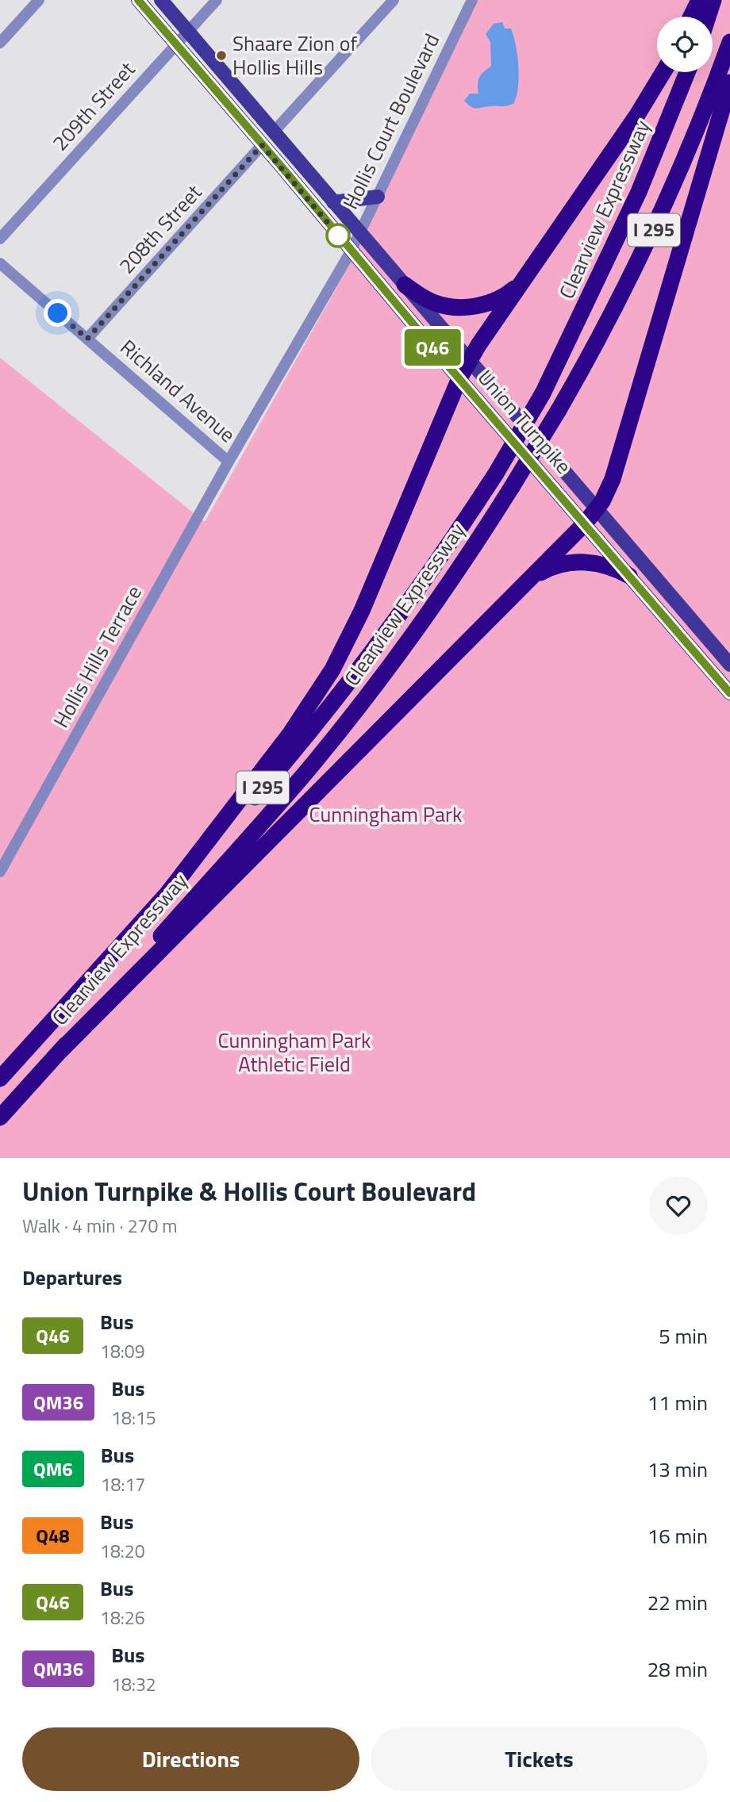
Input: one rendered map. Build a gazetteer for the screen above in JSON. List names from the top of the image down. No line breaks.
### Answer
{"streets":{"highway":["Clearview Expressway","I 295"],"main road":["Union Turnpike"],"street":["209th Street","Hollis Court Boulevard","208th Street","Richland Avenue","Hollis Hills Terrace"]},"crossings":[["209th Street","Union Turnpike"],["Hollis Court Boulevard","Richland Avenue"],["Hollis Court Boulevard","Union Turnpike"],["Hollis Court Boulevard","Hollis Hills Terrace"],["208th Street","Richland Avenue"],["208th Street","Union Turnpike"],["Richland Avenue","Hollis Hills Terrace"]],"parks":["Cunningham Park","Cunningham Park Athletic Field"],"places":["Shaare Zion of Hollis Hills"],"lines":["bus line Q46"],"page":{"on_map":"Q46","heading":[["Union Turnpike & Hollis Court Boulevard","Walk · 4 min · 270 m"],"Departures"],"list":[{"mark":"Q46","name":"Bus","note":"18:09","value":"5 min"},{"mark":"QM36","name":"Bus","note":"18:15","value":"11 min"},{"mark":"QM6","name":"Bus","note":"18:17","value":"13 min"},{"mark":"Q48","name":"Bus","note":"18:20","value":"16 min"},{"mark":"Q46","name":"Bus","note":"18:26","value":"22 min"},{"mark":"QM36","name":"Bus","note":"18:32","value":"28 min"}],"buttons":["Directions","Tickets"]}}
